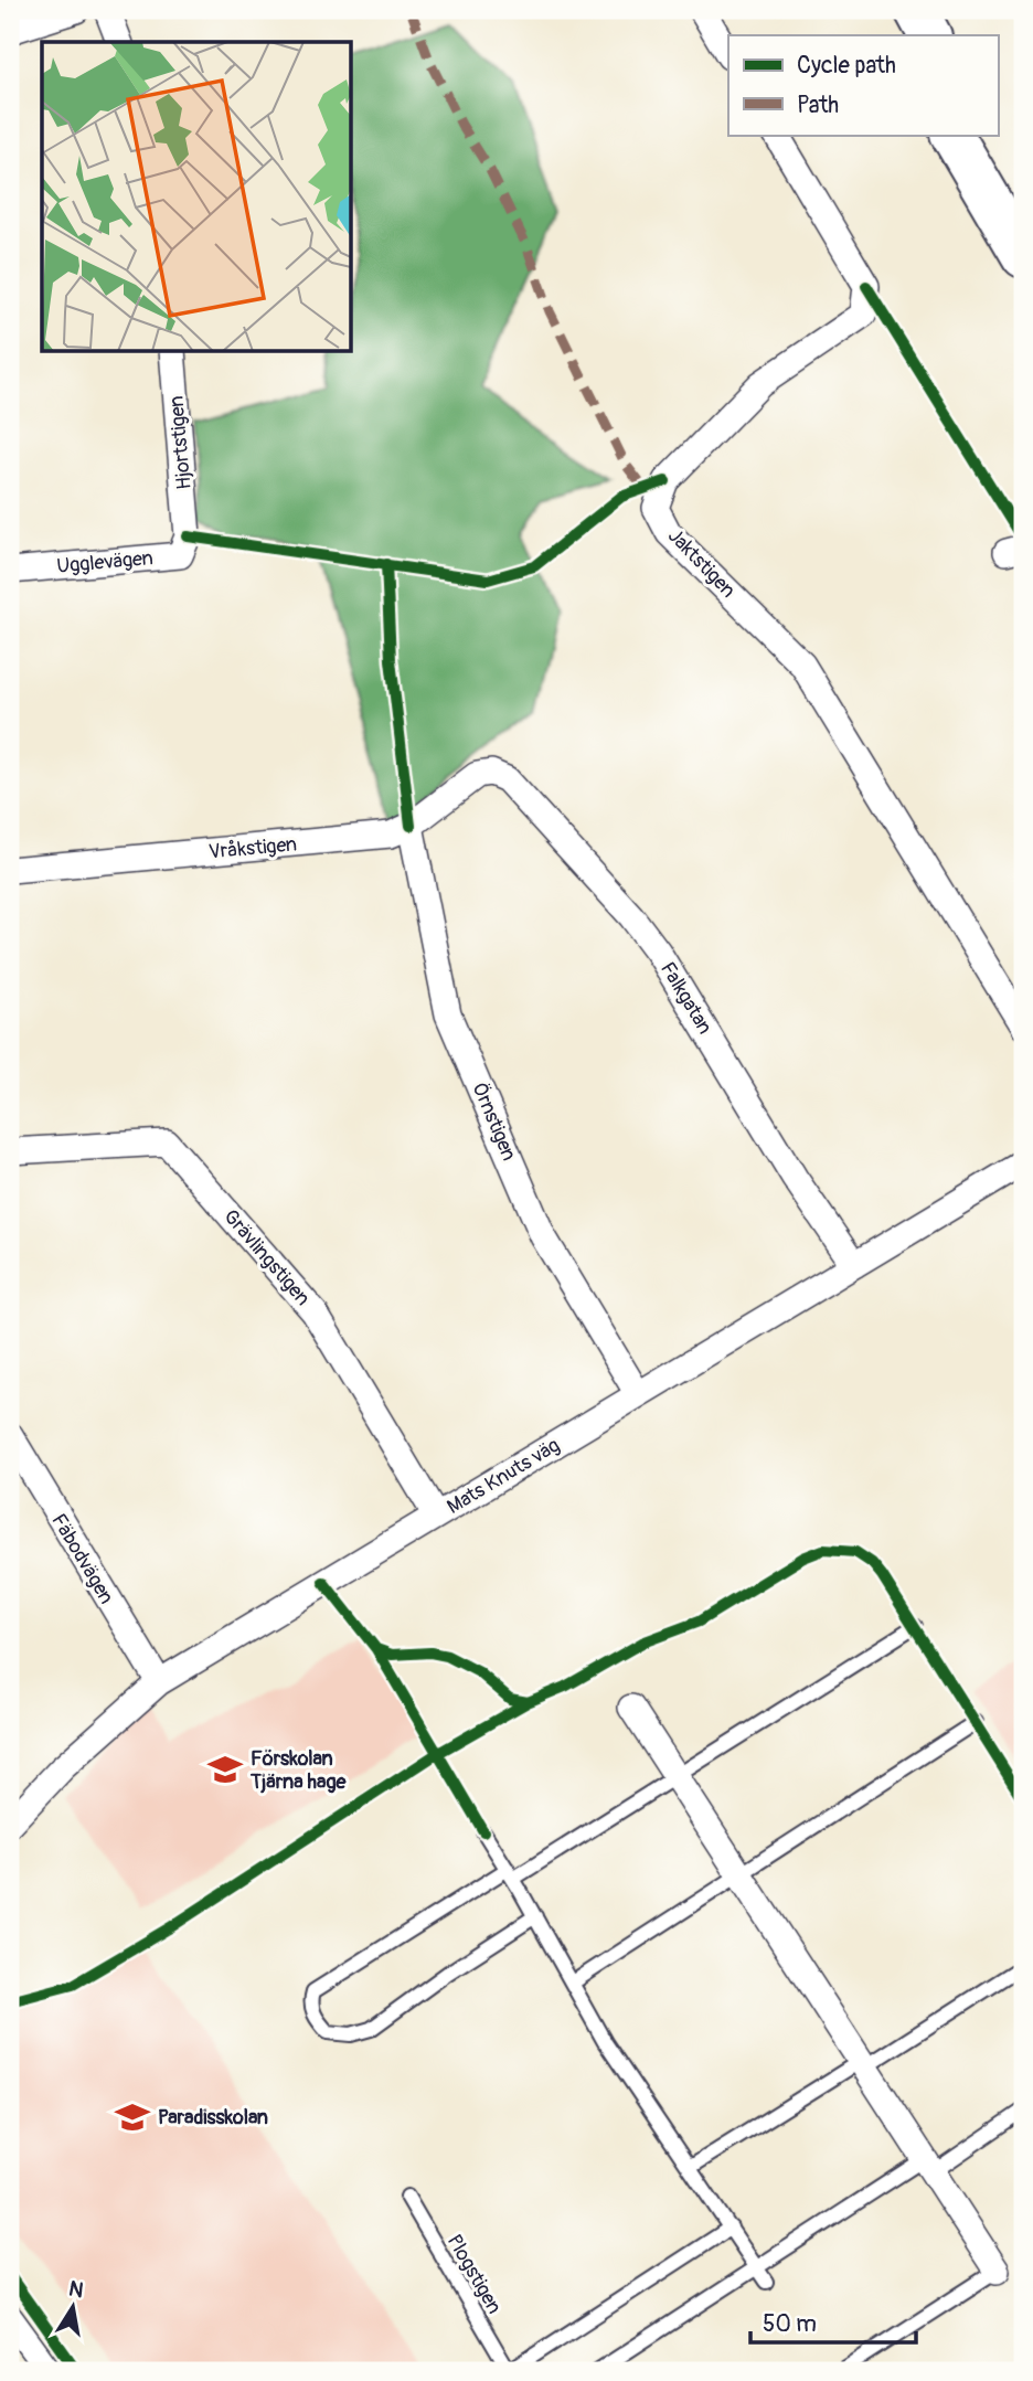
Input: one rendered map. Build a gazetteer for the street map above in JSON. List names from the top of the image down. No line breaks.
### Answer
{"streets":{"street":["Hjortstigen","Ugglevägen","Jaktstigen","Vråkstigen","Falkgatan","Örnstigen","Grävlingstigen","Mats Knuts väg","Fäbodvägen"],"lane":["Plogstigen"]},"crossings":[["Hjortstigen","Ugglevägen"],["Vråkstigen","Falkgatan"],["Vråkstigen","Örnstigen"],["Falkgatan","Mats Knuts väg"],["Örnstigen","Mats Knuts väg"],["Grävlingstigen","Mats Knuts väg"],["Mats Knuts väg","Fäbodvägen"]],"places":{"school or university":["Förskolan Tjärna hage","Paradisskolan"]},"legend":["Cycle path","Path"],"scale_bar":"50 m","north":"top"}
